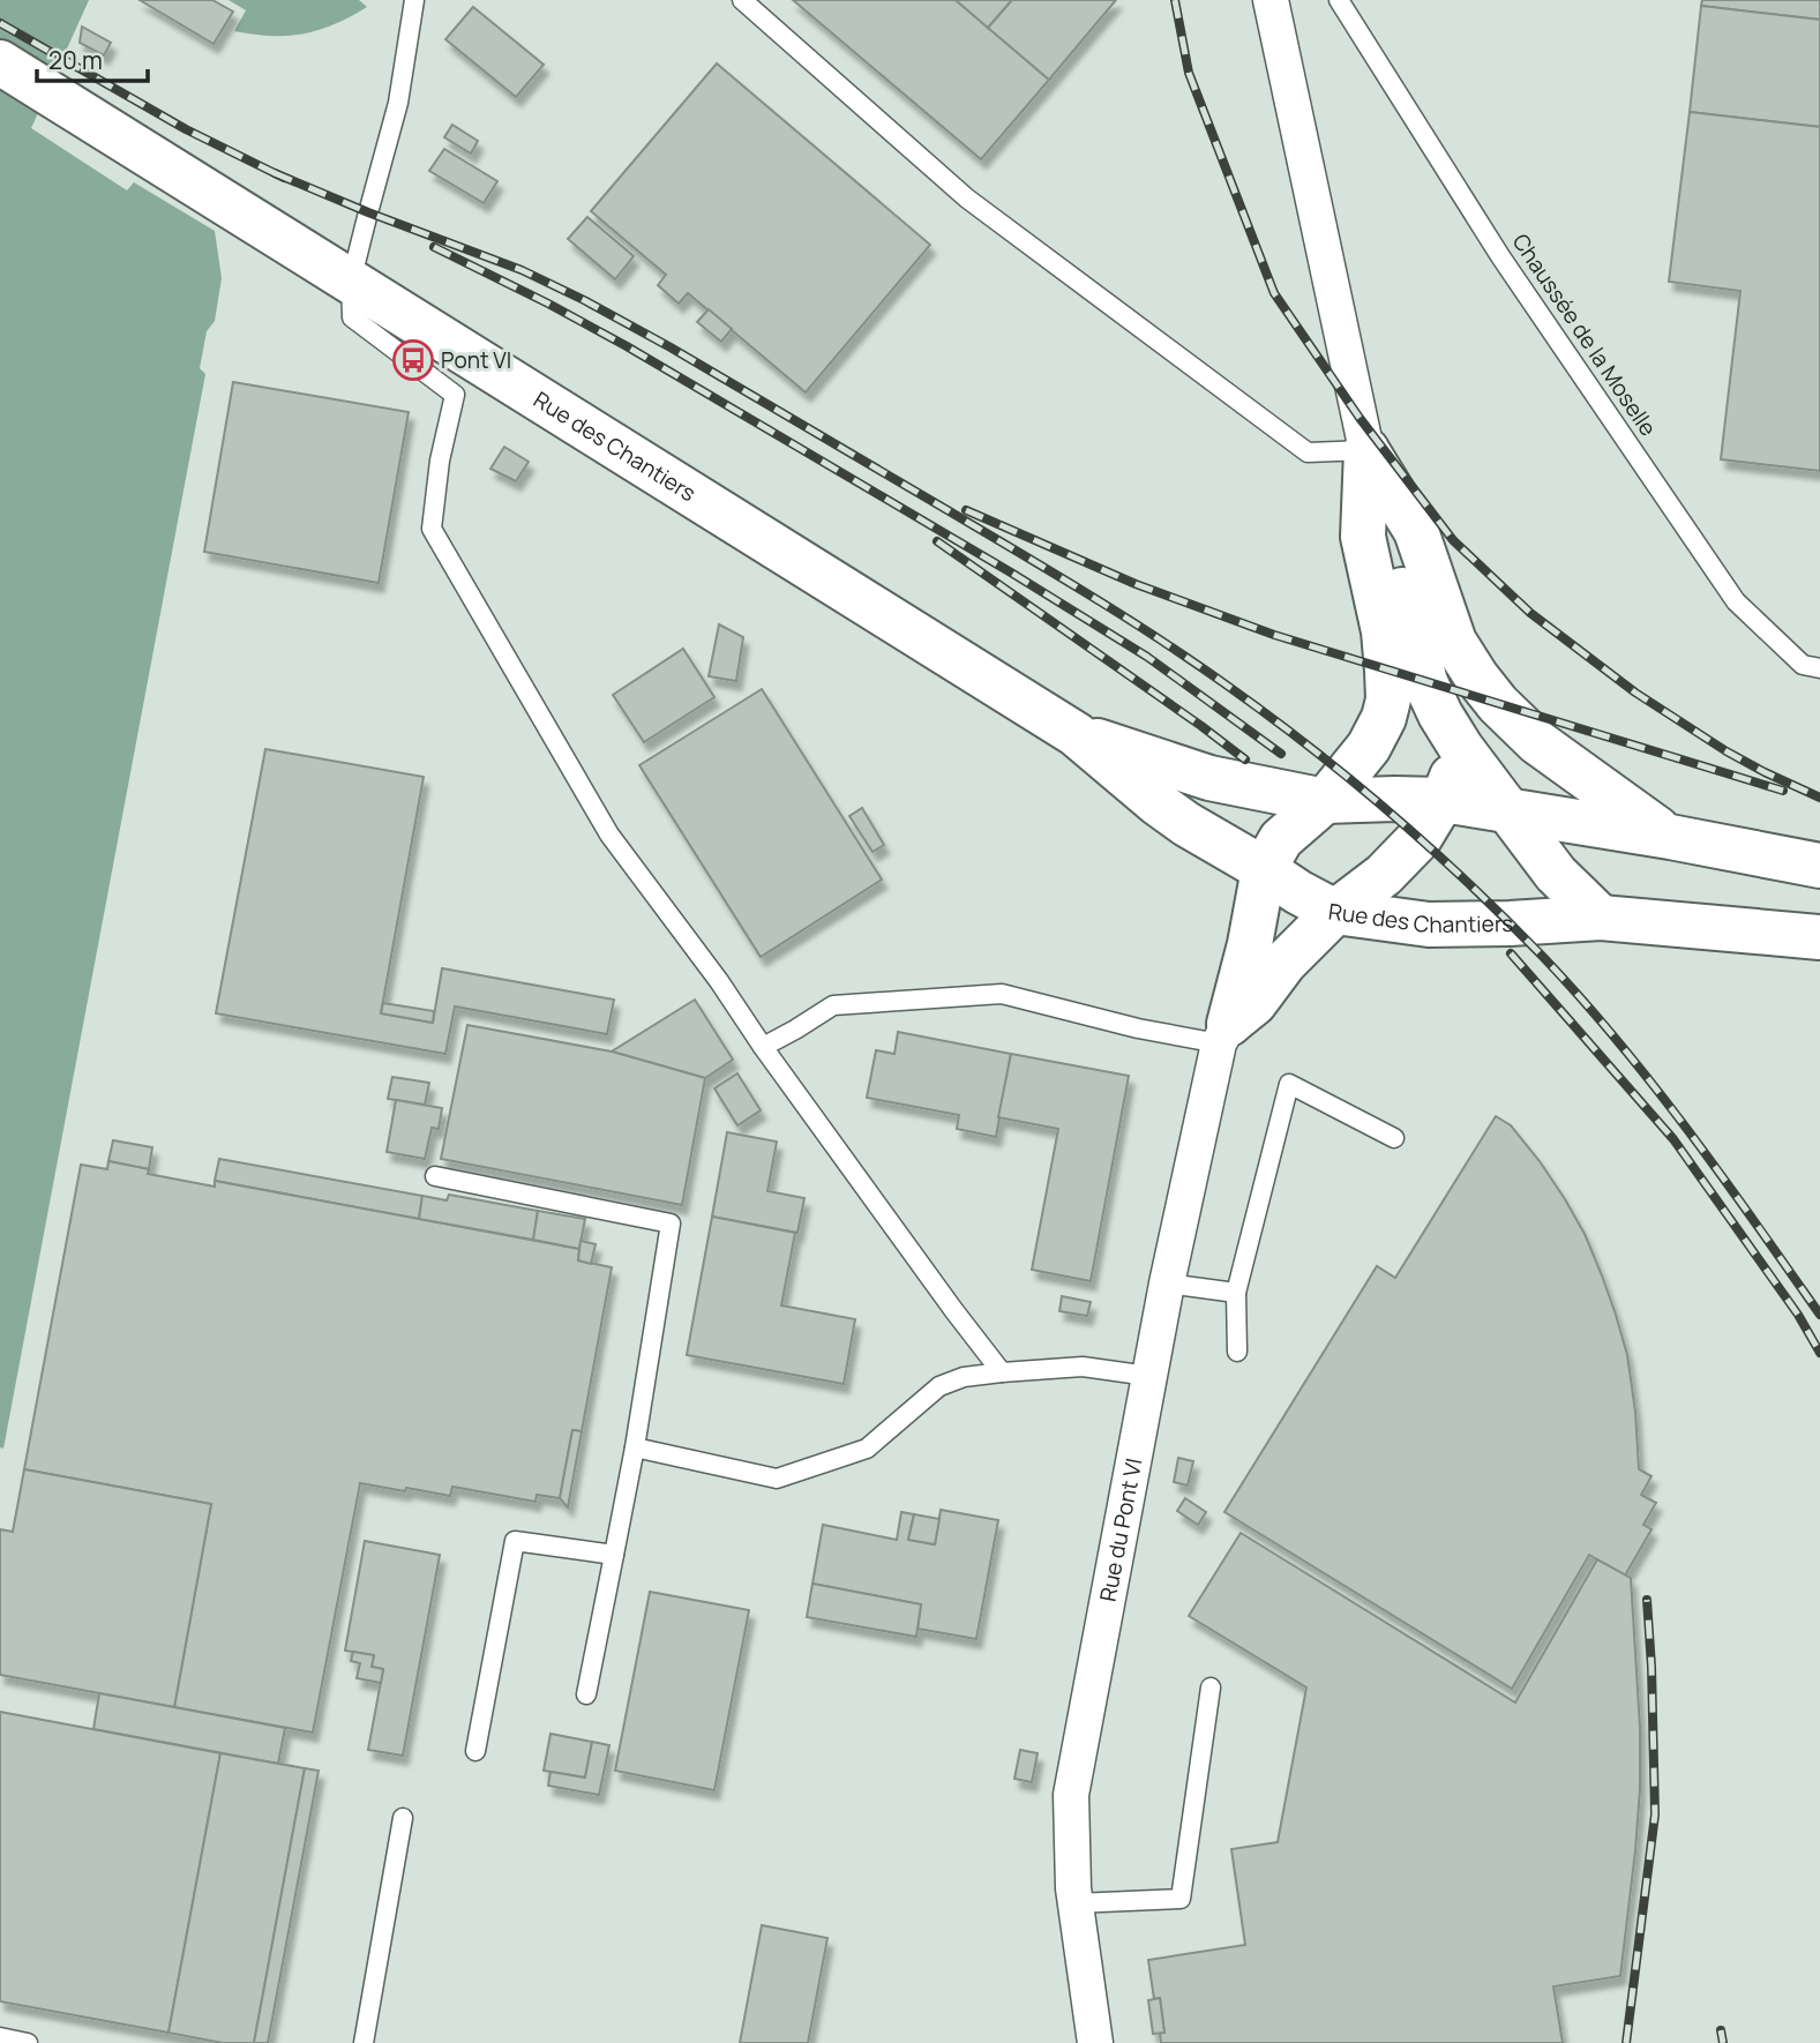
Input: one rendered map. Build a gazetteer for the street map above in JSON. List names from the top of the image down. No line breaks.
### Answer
{"streets":{"street":["Rue des Chantiers","Rue du Pont VI"],"lane":["Chaussée de la Moselle"]},"places":{"bus stop":["Pont VI"]},"scale_bar":"20 m"}
